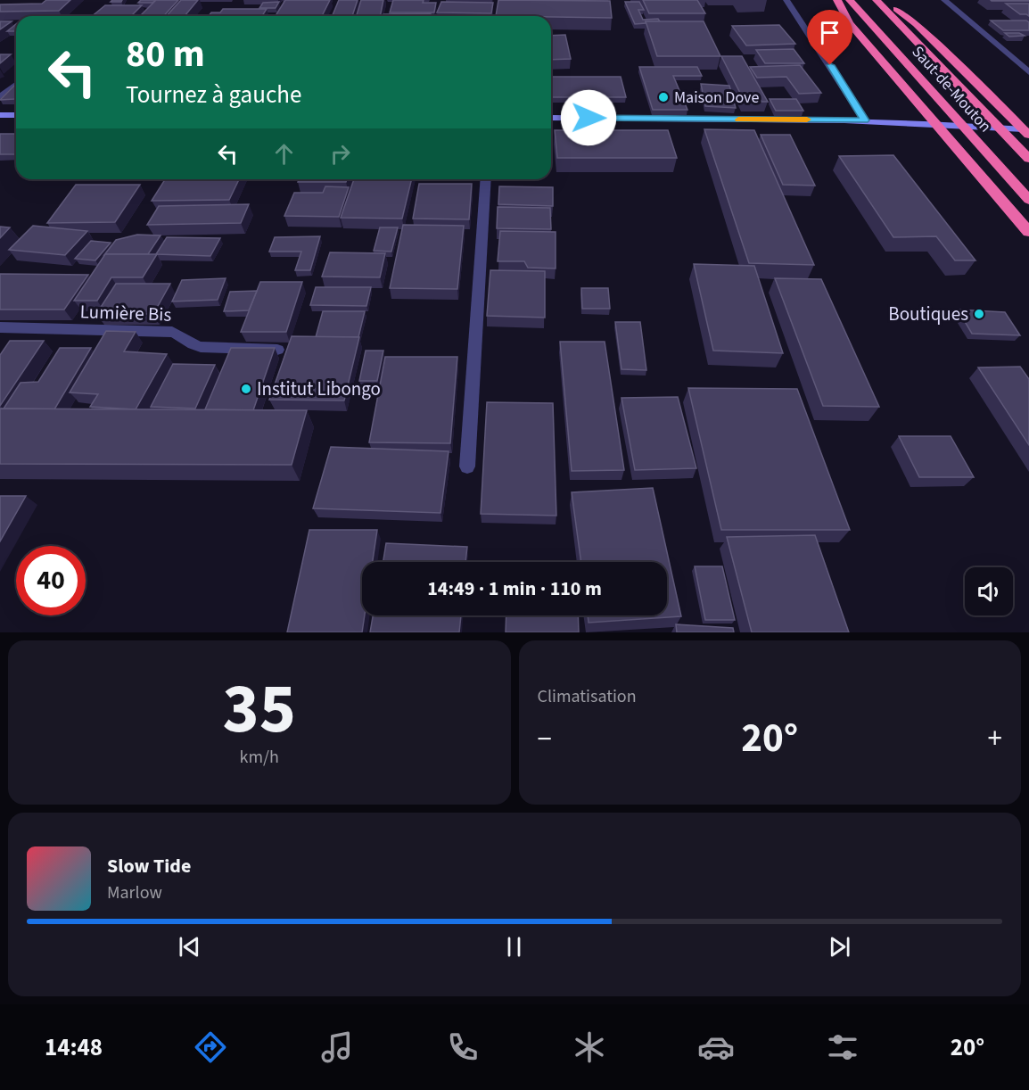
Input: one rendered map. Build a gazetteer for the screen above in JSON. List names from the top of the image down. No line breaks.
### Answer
{"streets":{"highway":["Saut-de-Mouton"],"street":["Lumière Bis"]},"places":["Maison Dove","Boutiques","Institut Libongo"],"page":{"turn":["80 m","Tournez à gauche"],"limit":"40","trip":"14:49 · 1 min · 110 m","tile":[["35","km/h"],"Climatisation"],"heat":["−","20°","+"],"song":["Slow Tide","Marlow"],"tabs":["14:48","20°"]}}
